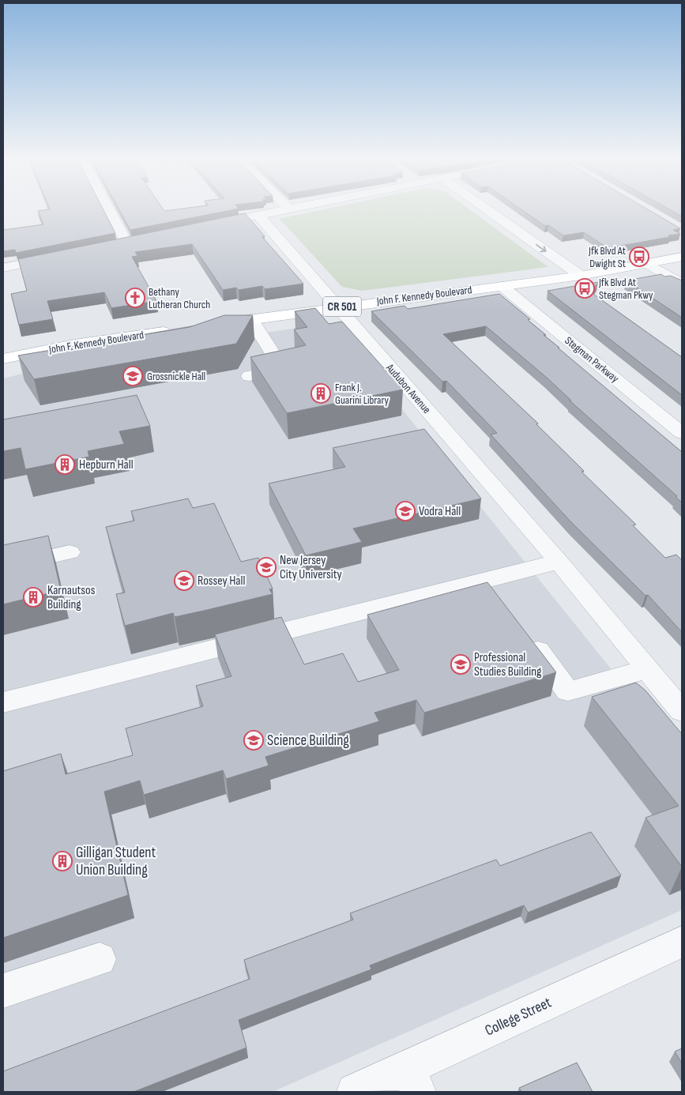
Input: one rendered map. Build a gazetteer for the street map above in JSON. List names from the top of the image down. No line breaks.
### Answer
{"streets":{"main road":["John F. Kennedy Boulevard","CR 501"],"street":["Stegman Parkway","Audubon Avenue","College Street"]},"crossings":[["John F. Kennedy Boulevard","Stegman Parkway"],["John F. Kennedy Boulevard","Audubon Avenue"]],"places":{"bus stop":["Jfk Blvd At Dwight St","Jfk Blvd At Stegman Pkwy"],"church":["Bethany Lutheran Church"],"school or university":["Grossnickle Hall","Vodra Hall","New Jersey City University","Rossey Hall","Professional Studies Building","Science Building"],"building":["Frank J. Guarini Library","Hepburn Hall","Karnautsos Building","Gilligan Student Union Building"]}}
